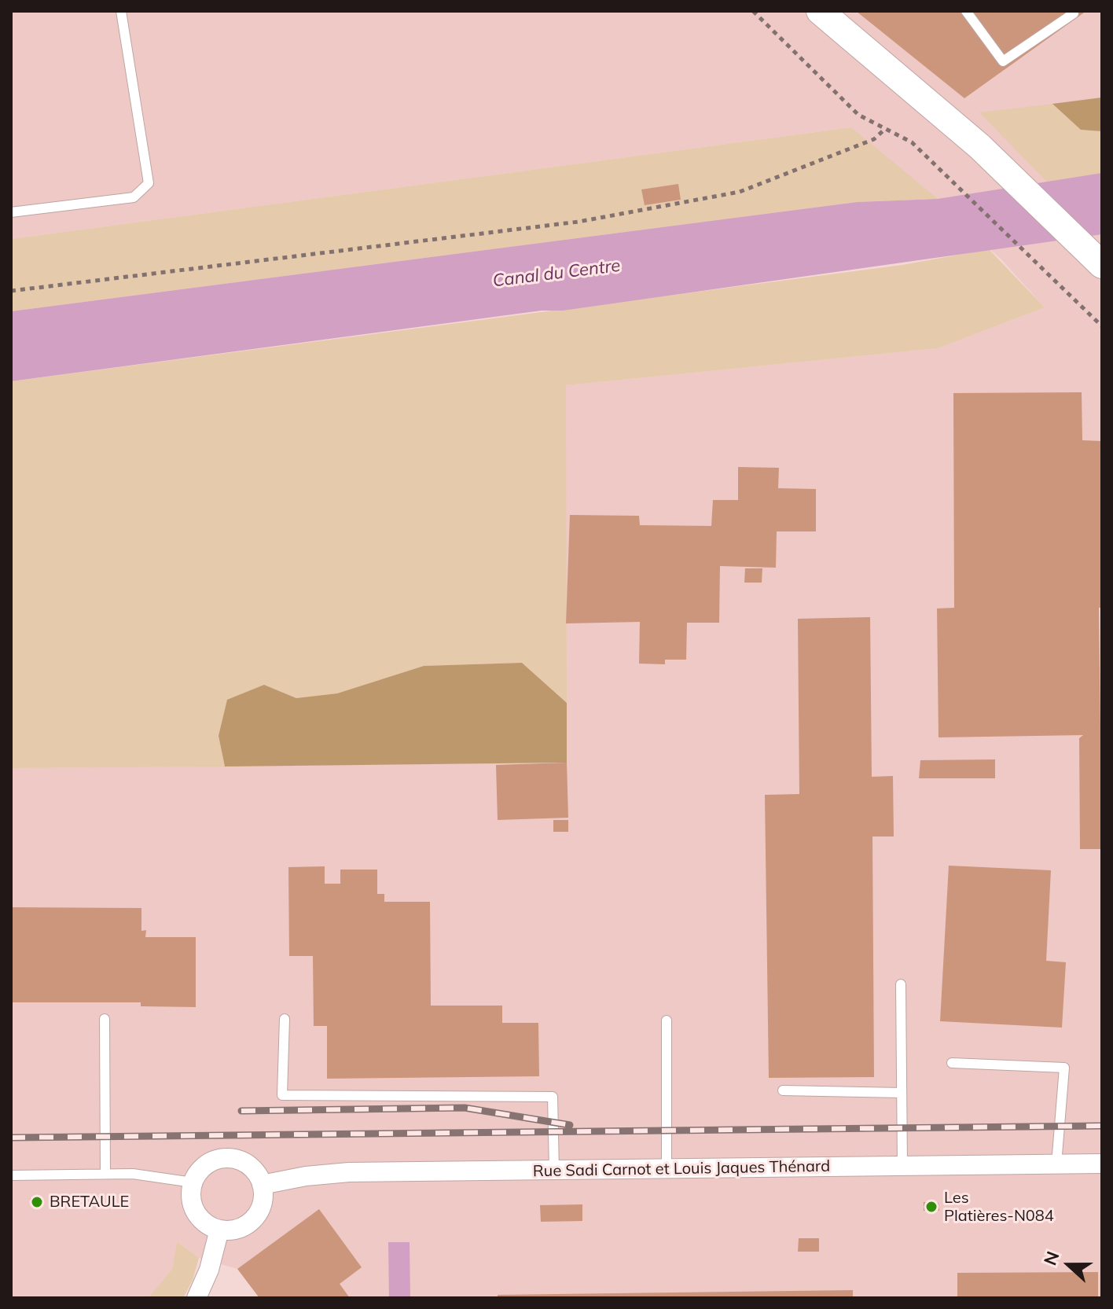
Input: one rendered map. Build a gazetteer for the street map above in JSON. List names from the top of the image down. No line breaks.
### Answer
{"streets":{"street":["Rue Sadi Carnot et Louis Jaques Thénard"]},"water":["Canal du Centre"],"places":["BRETAULE","Les Platières-N084"],"north":"left"}
